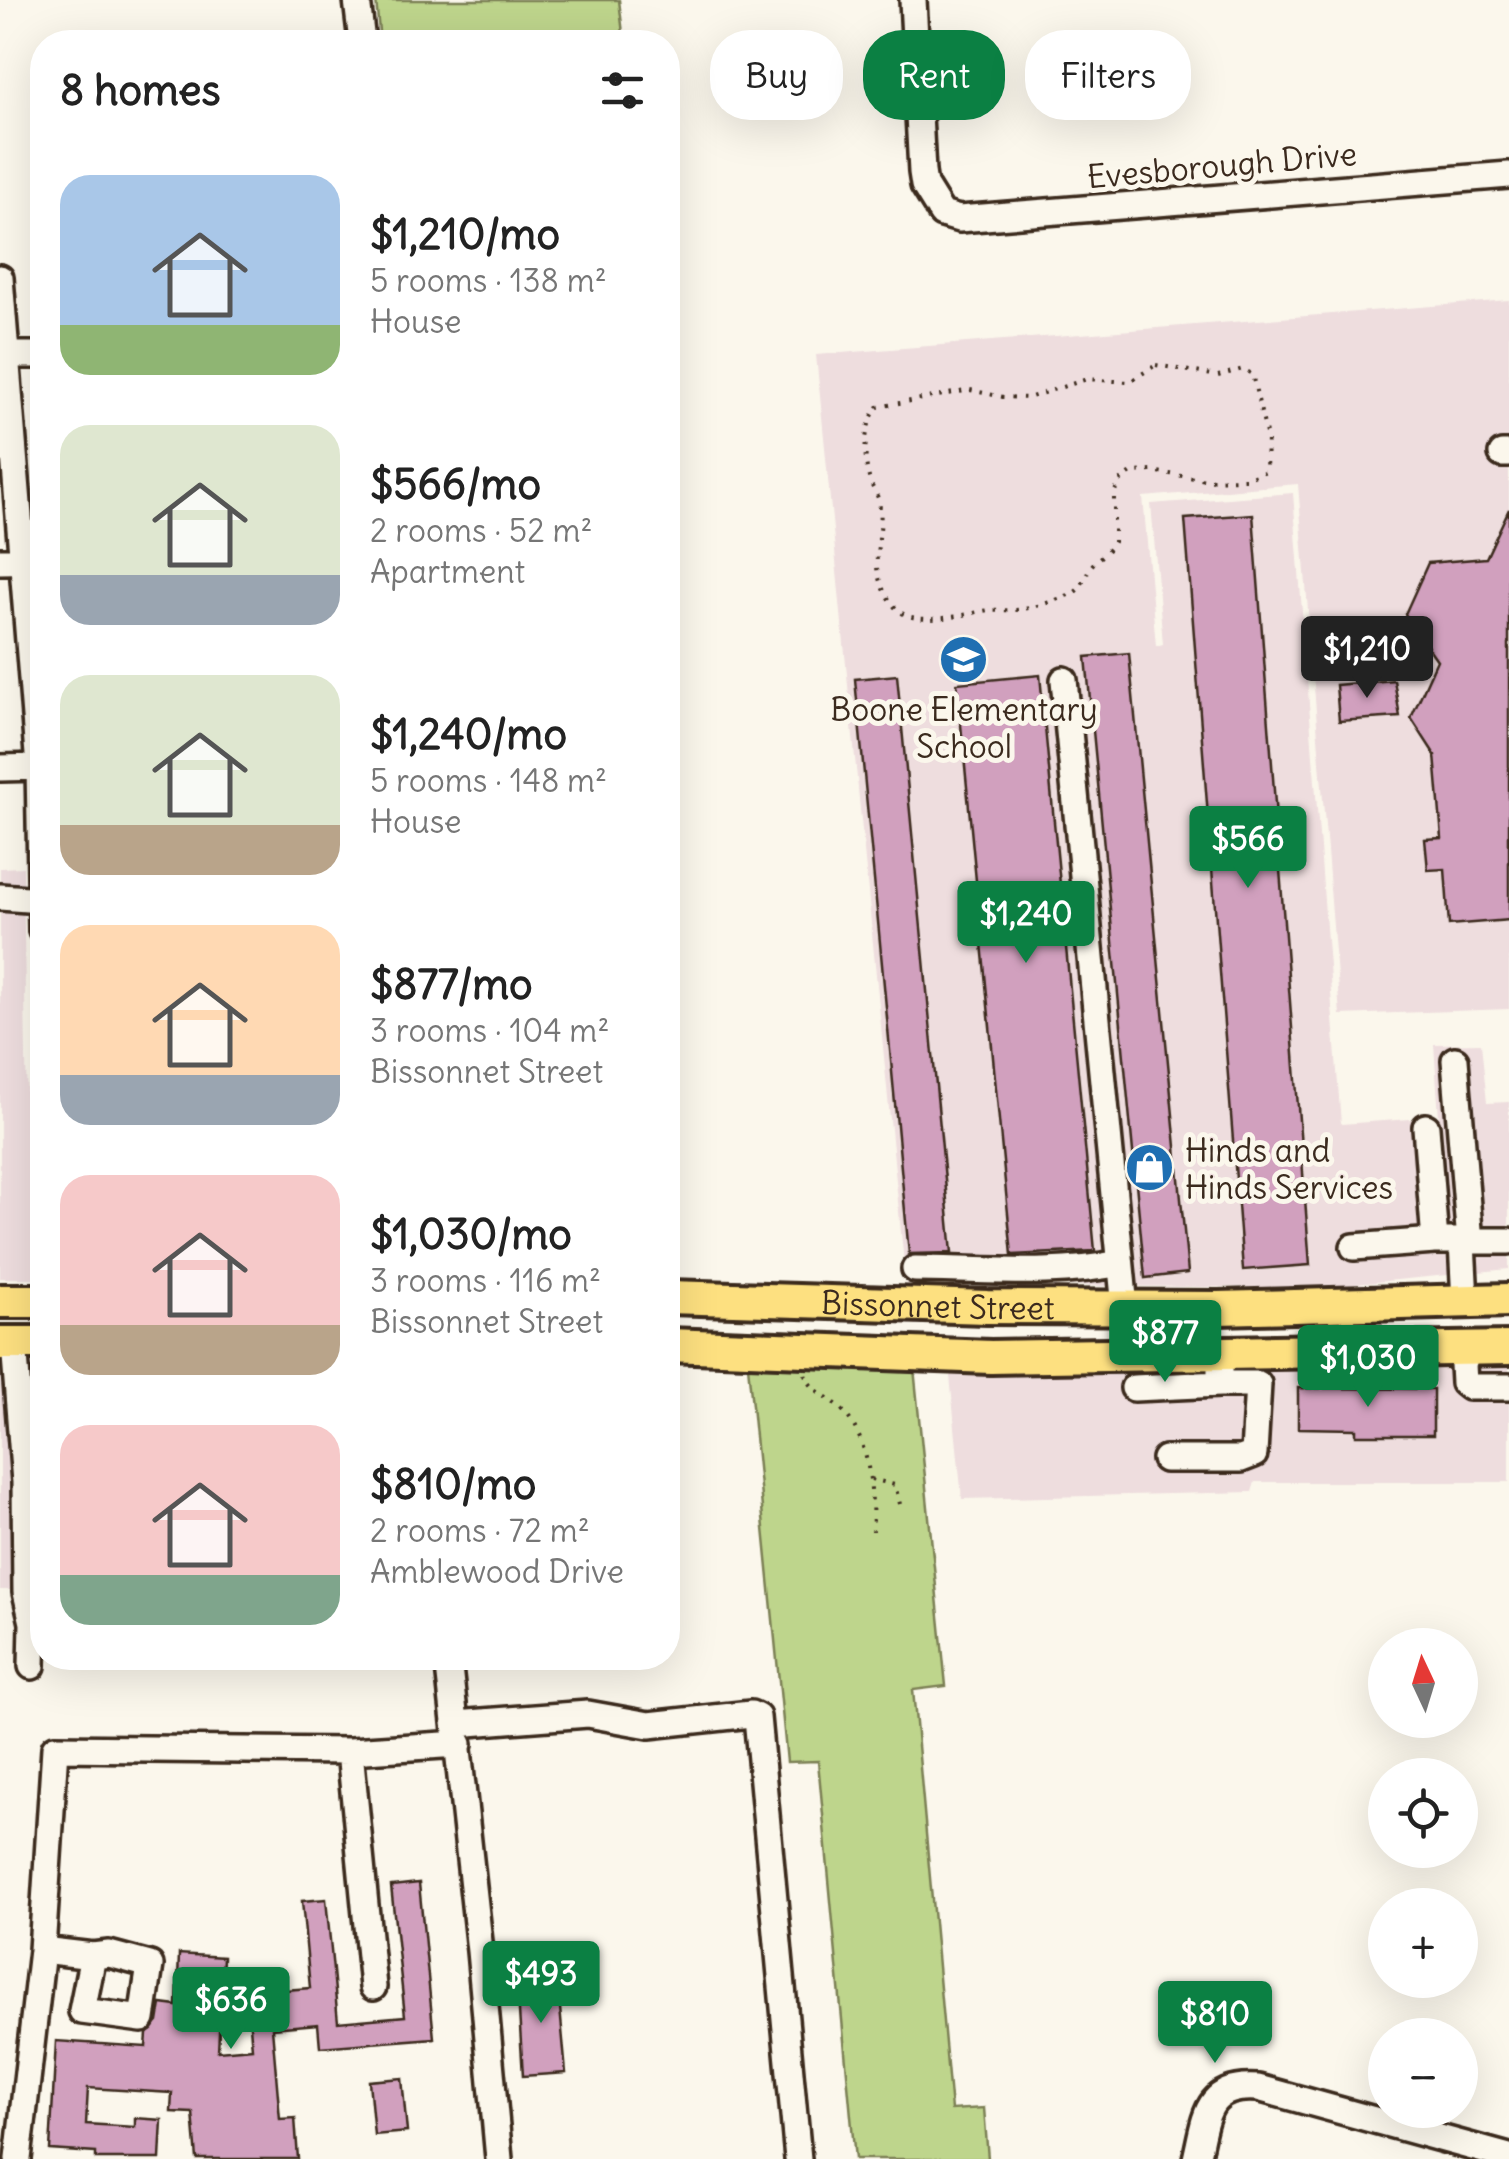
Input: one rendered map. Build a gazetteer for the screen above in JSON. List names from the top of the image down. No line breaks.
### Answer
{"streets":{"main road":["Bissonnet Street"],"street":["Evesborough Drive"]},"places":{"school or university":["Boone Elementary School"],"shop":["Hinds and Hinds Services"]},"north":"top","page":{"chip":["Buy","Rent","Filters"],"heading":"8 homes","list":[{"name":"$1,210/mo","note":"5 rooms · 138 m² · House"},{"name":"$566/mo","note":"2 rooms · 52 m² · Apartment"},{"name":"$1,240/mo","note":"5 rooms · 148 m² · House"},{"name":"$877/mo","note":"3 rooms · 104 m² · Bissonnet Street"},{"name":"$1,030/mo","note":"3 rooms · 116 m² · Bissonnet Street"},{"name":"$810/mo","note":"2 rooms · 72 m² · Amblewood Drive"}],"price":["$1,210","$566","$1,240","$877","$1,030","$493","$636","$810"],"map_buttons":["+","−"]}}
